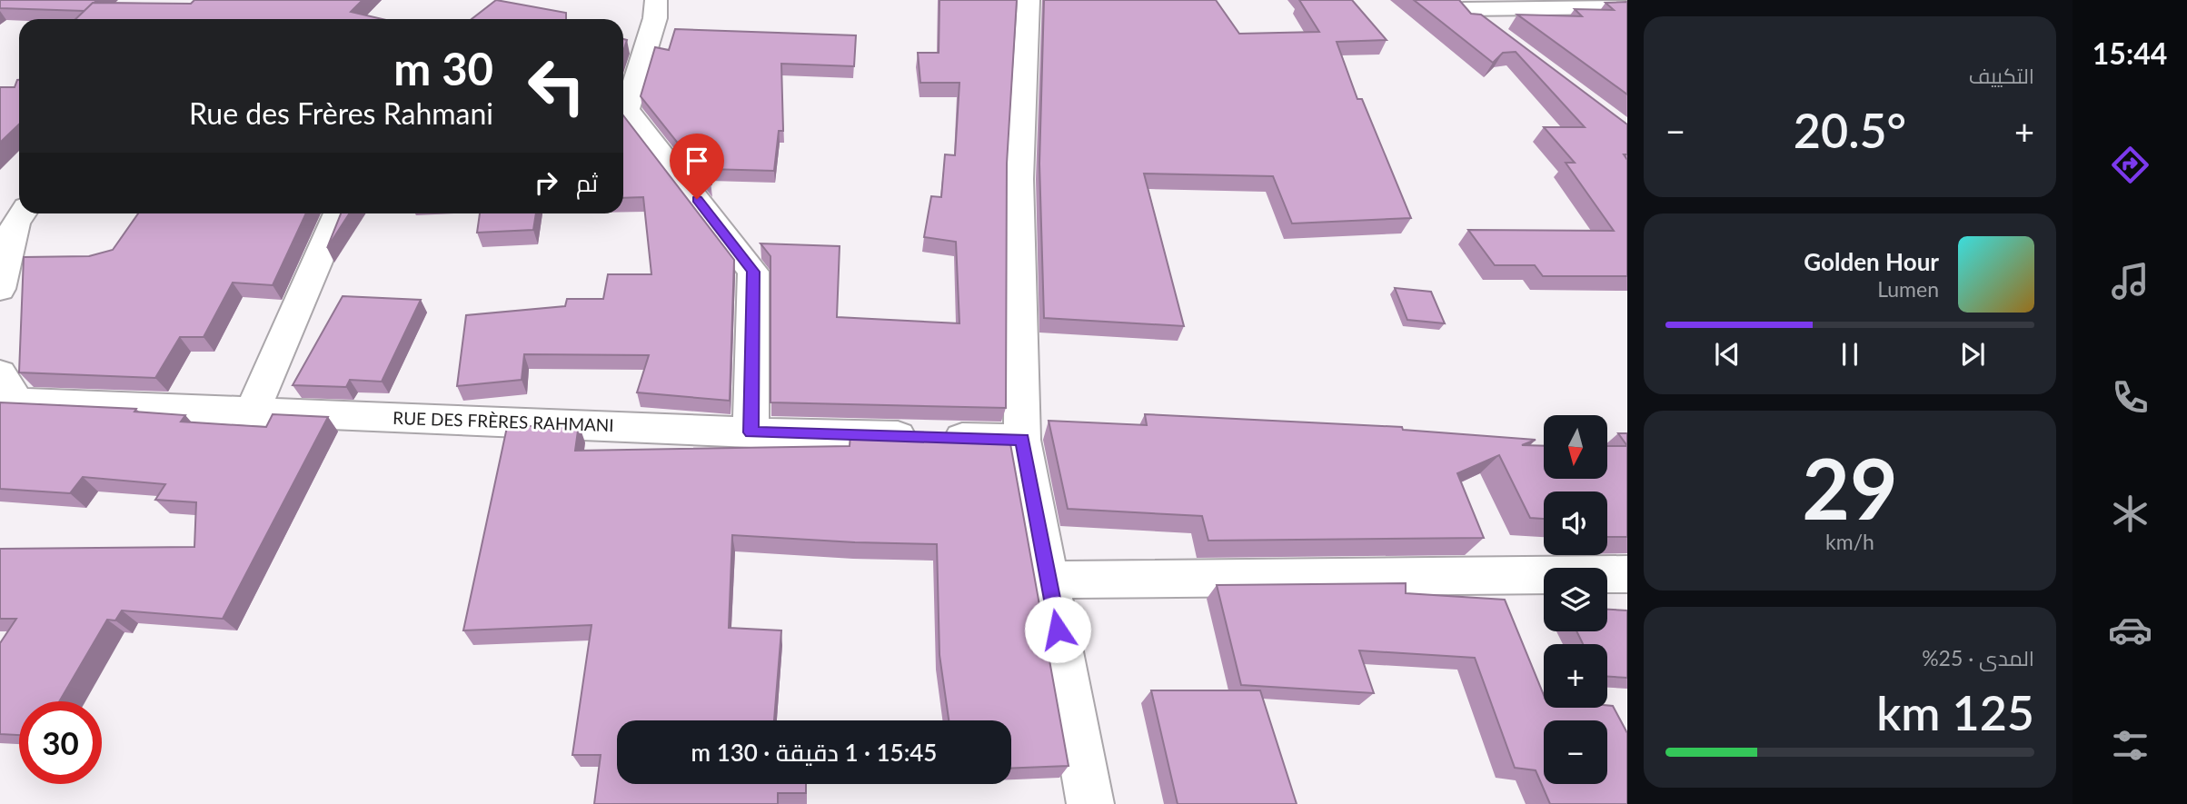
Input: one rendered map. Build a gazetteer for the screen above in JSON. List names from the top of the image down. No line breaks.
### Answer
{"streets":{"street":["RUE DES FRÈRES RAHMANI"]},"north":"bottom","page":{"tabs":"15:44","tile":["التكييف",["29","km/h"],["المدى · 25%","125 km"]],"turn":["30 m","Rue des Frères Rahmani"],"heat":["−","20.5°","+"],"then":"ثم","song":["Golden Hour","Lumen"],"map_buttons":["+","−"],"limit":"30","trip":"15:45 · 1 دقيقة · 130 m"}}
